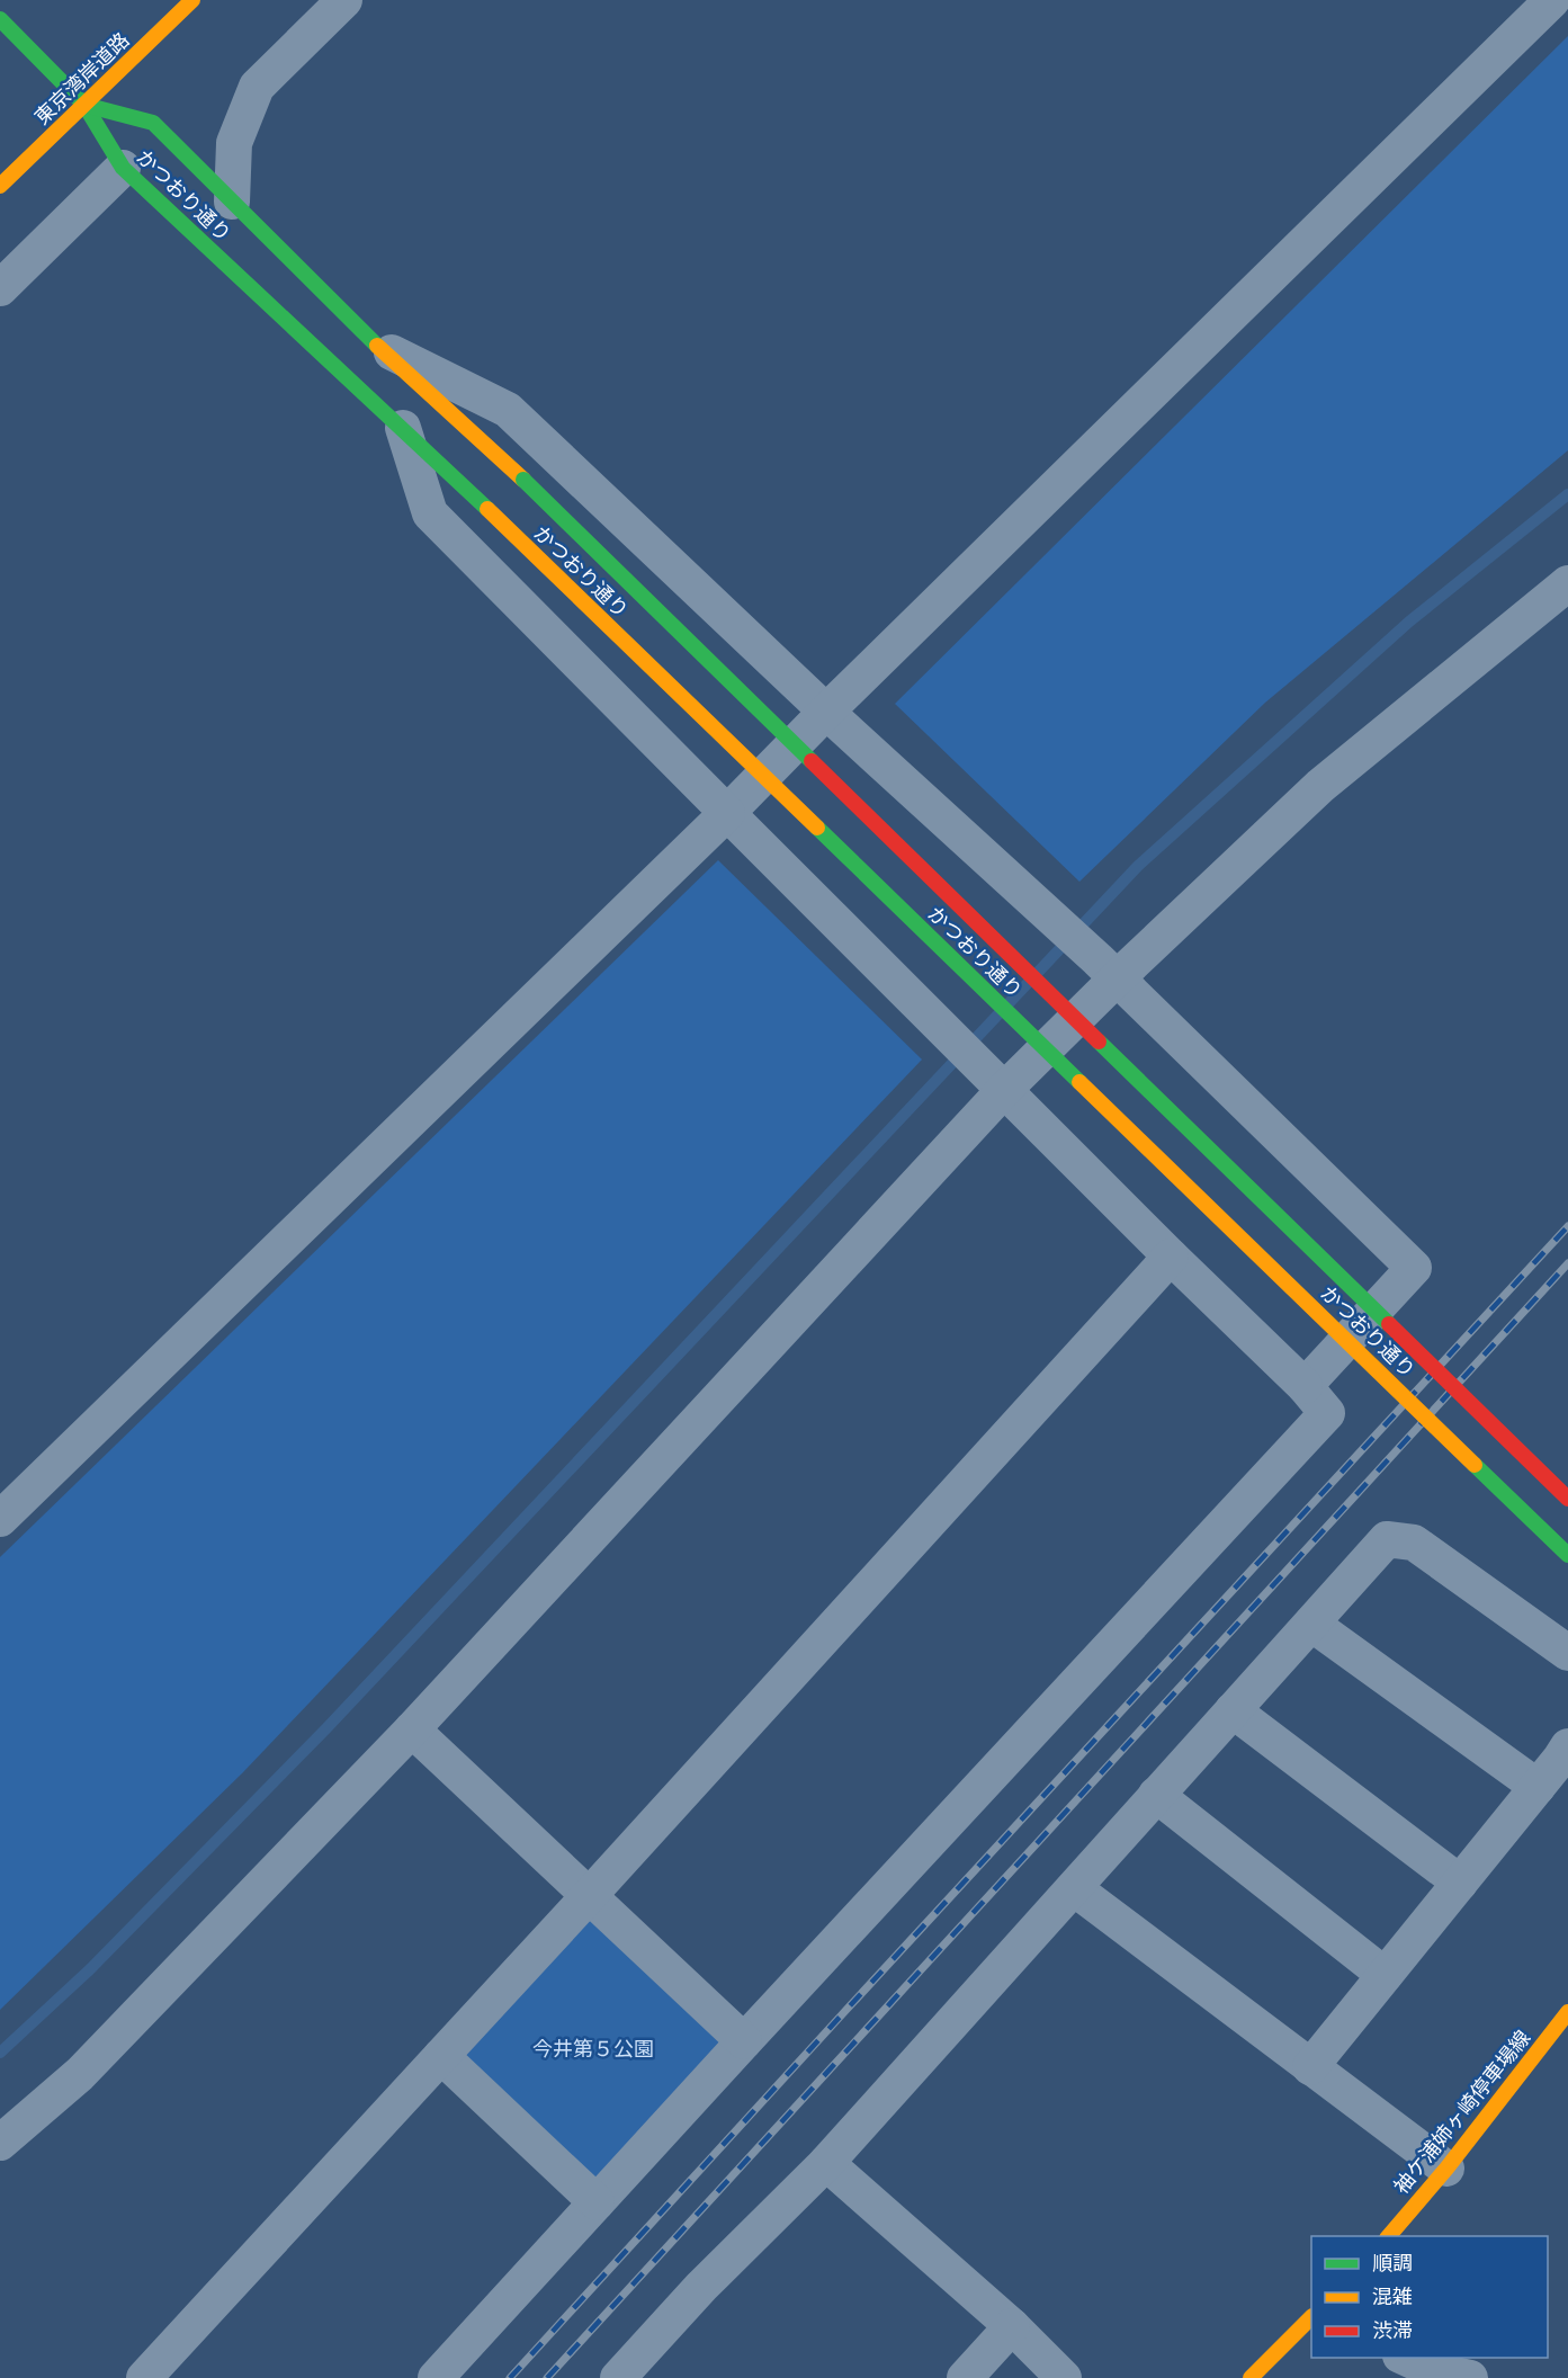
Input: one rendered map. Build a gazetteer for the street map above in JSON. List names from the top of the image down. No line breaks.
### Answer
{"streets":{"main road":["東京湾岸道路","かつおり通り","袖ケ浦姉ヶ崎停車場線"]},"crossings":[["東京湾岸道路","かつおり通り"]],"parks":["今井第５公園"],"legend":["順調","混雑","渋滞"]}
